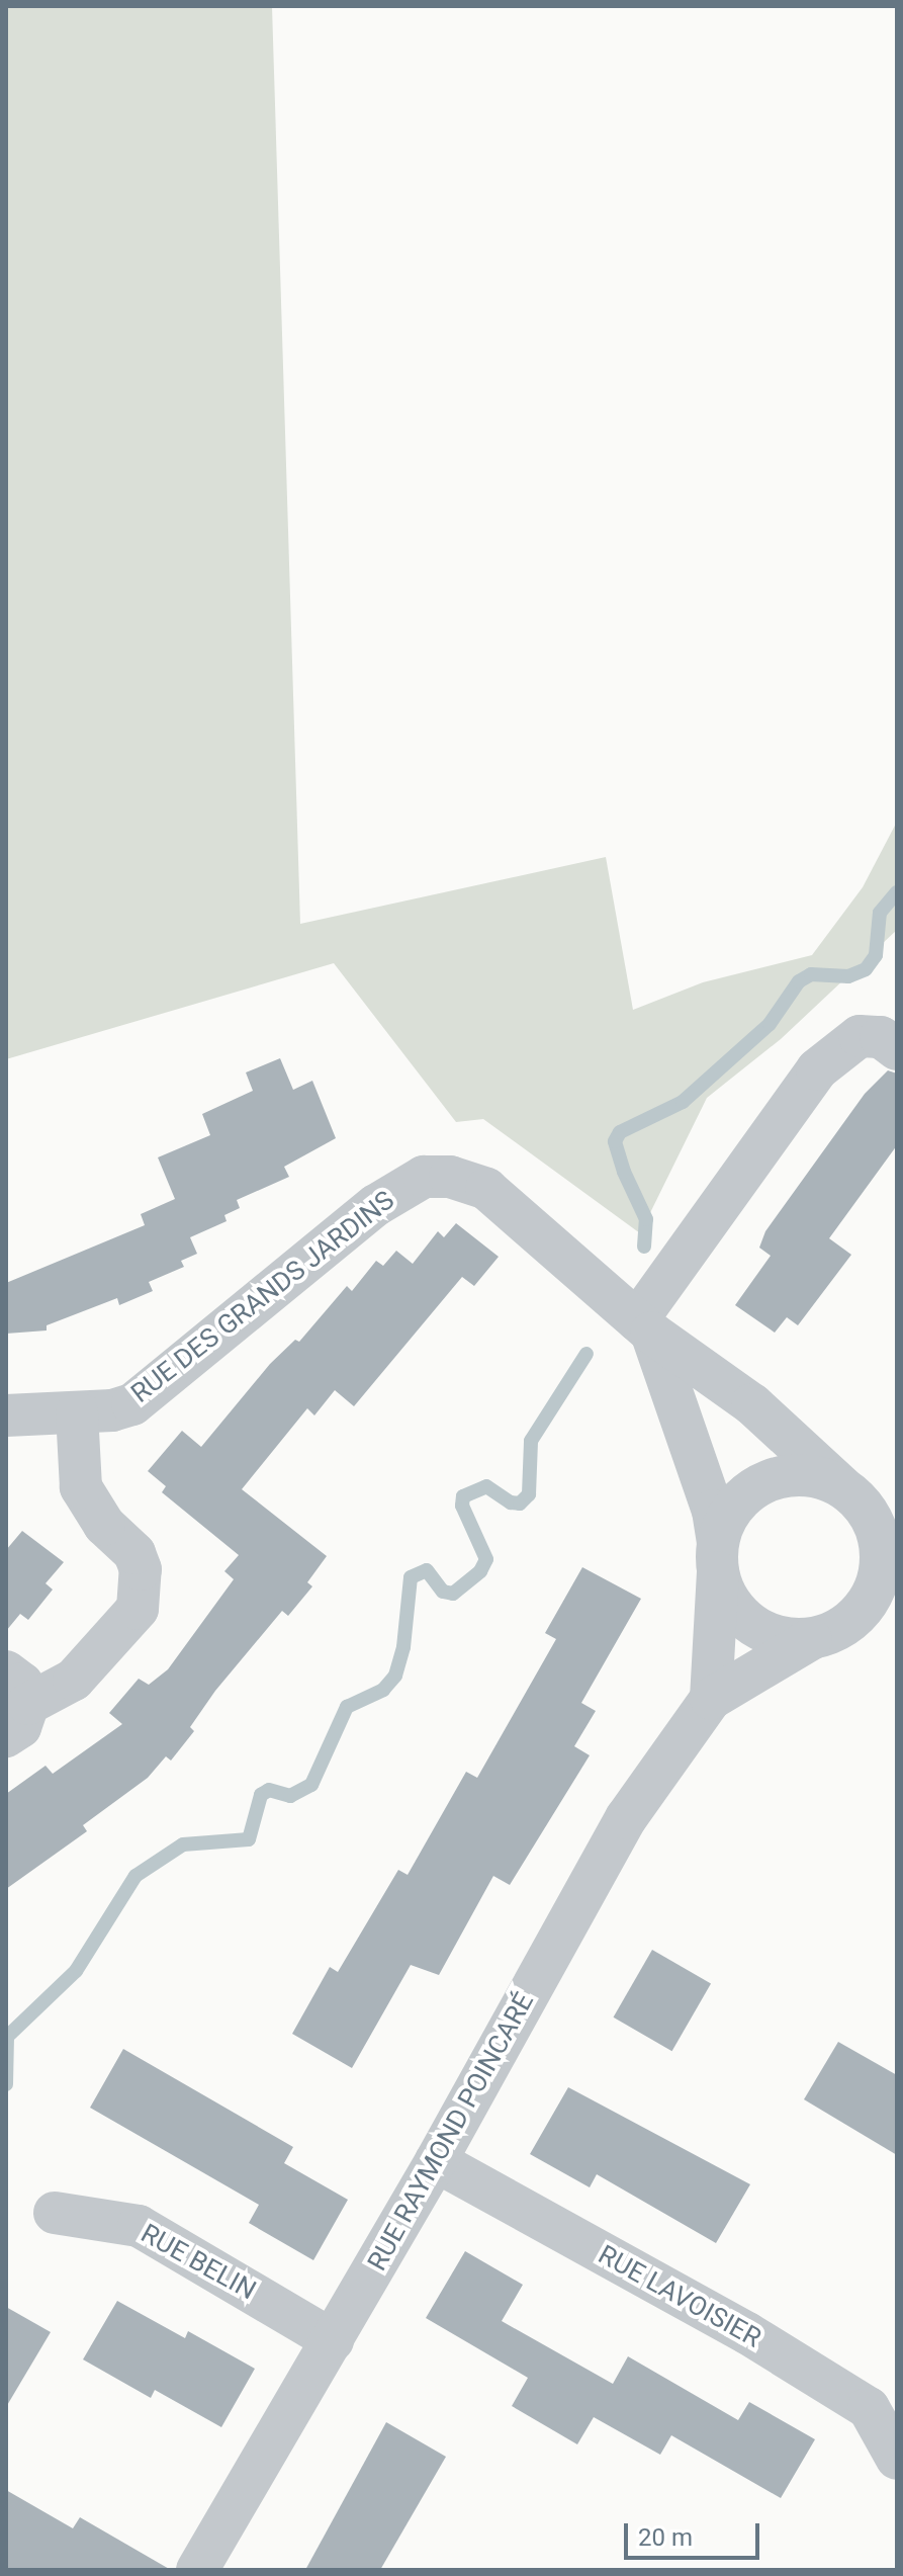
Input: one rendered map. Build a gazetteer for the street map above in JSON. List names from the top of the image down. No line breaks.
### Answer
{"streets":{"street":["RUE DES GRANDS JARDINS","RUE RAYMOND POINCARÉ","RUE BELIN","RUE LAVOISIER"]},"crossings":[["RUE DES GRANDS JARDINS","RUE RAYMOND POINCARÉ"],["RUE RAYMOND POINCARÉ","RUE BELIN"],["RUE RAYMOND POINCARÉ","RUE LAVOISIER"]],"scale_bar":"20 m"}
